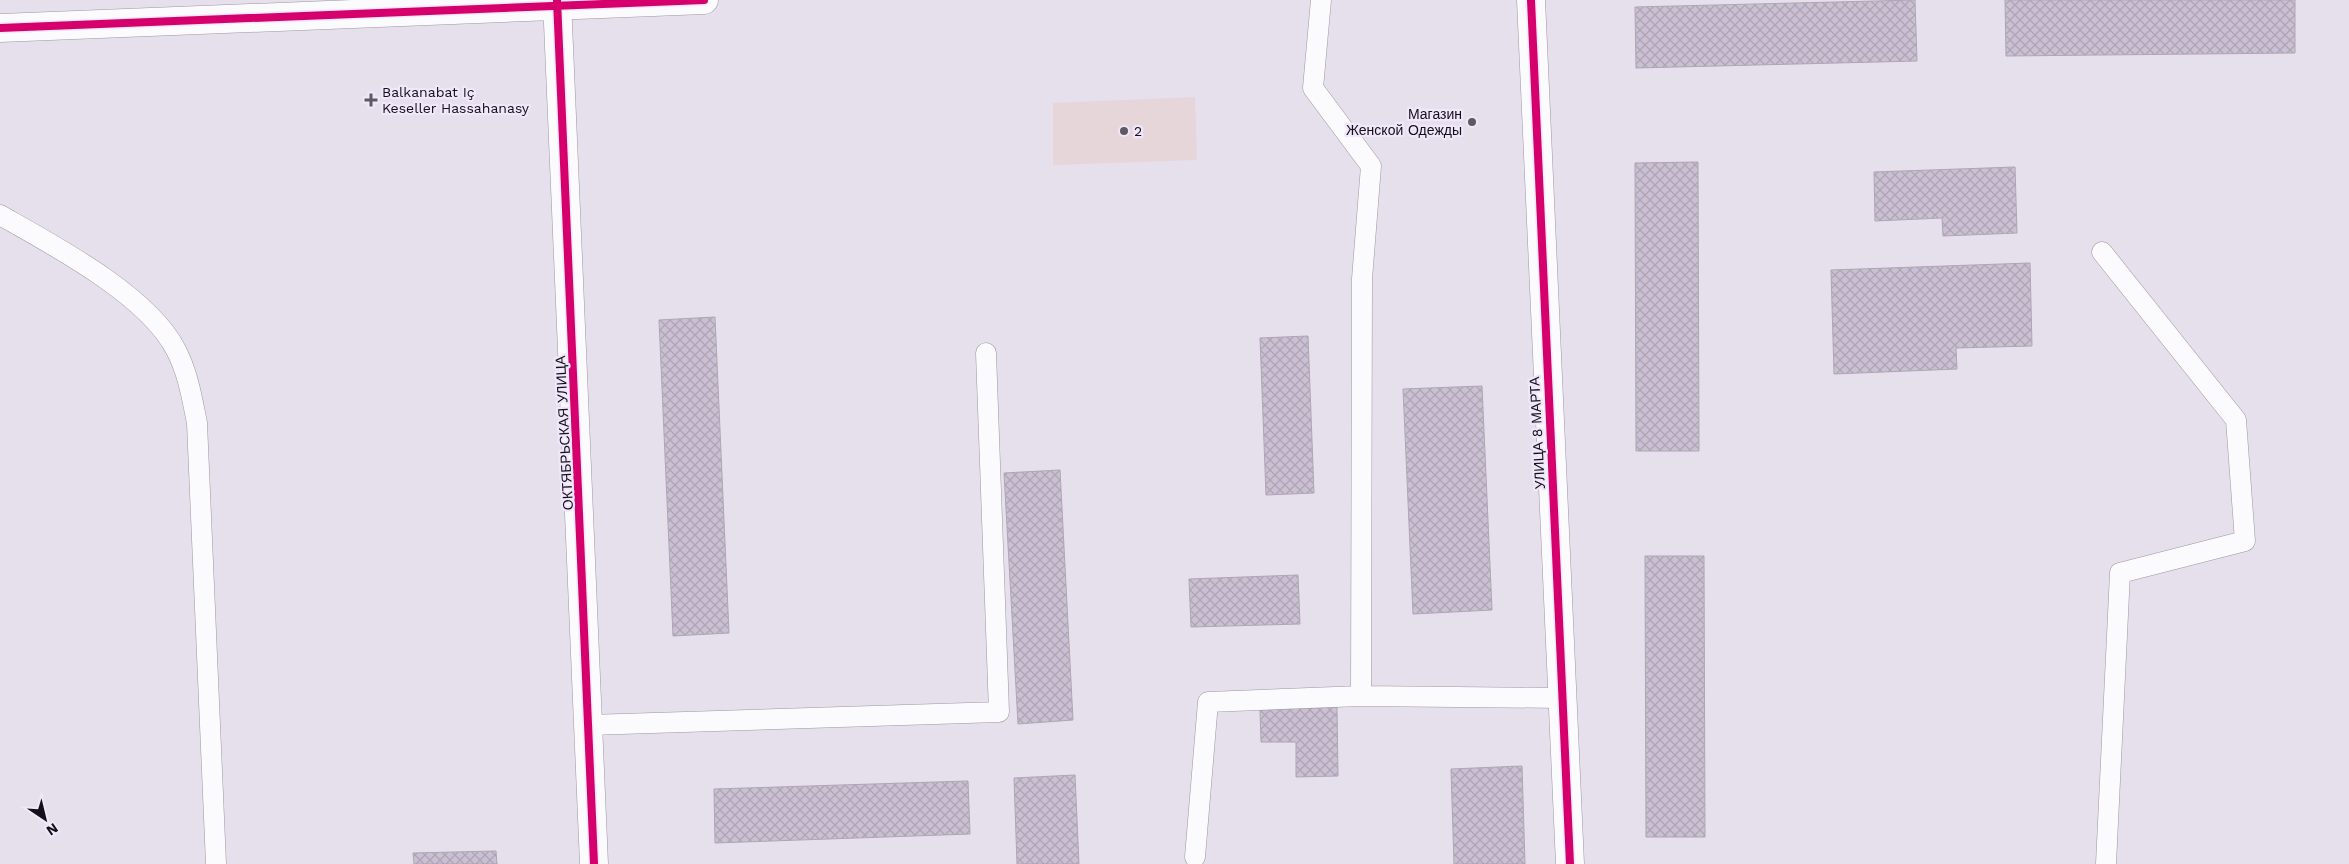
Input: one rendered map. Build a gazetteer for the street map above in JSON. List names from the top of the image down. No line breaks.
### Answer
{"streets":{"street":["ОКТЯБРЬСКАЯ УЛИЦА","УЛИЦА 8 МАРТА"]},"places":{"health":["Balkanabat Iç Keseller Hassahanasy"],"other":["Магазин Женской Одежды","2"]},"north":"bottom right"}
